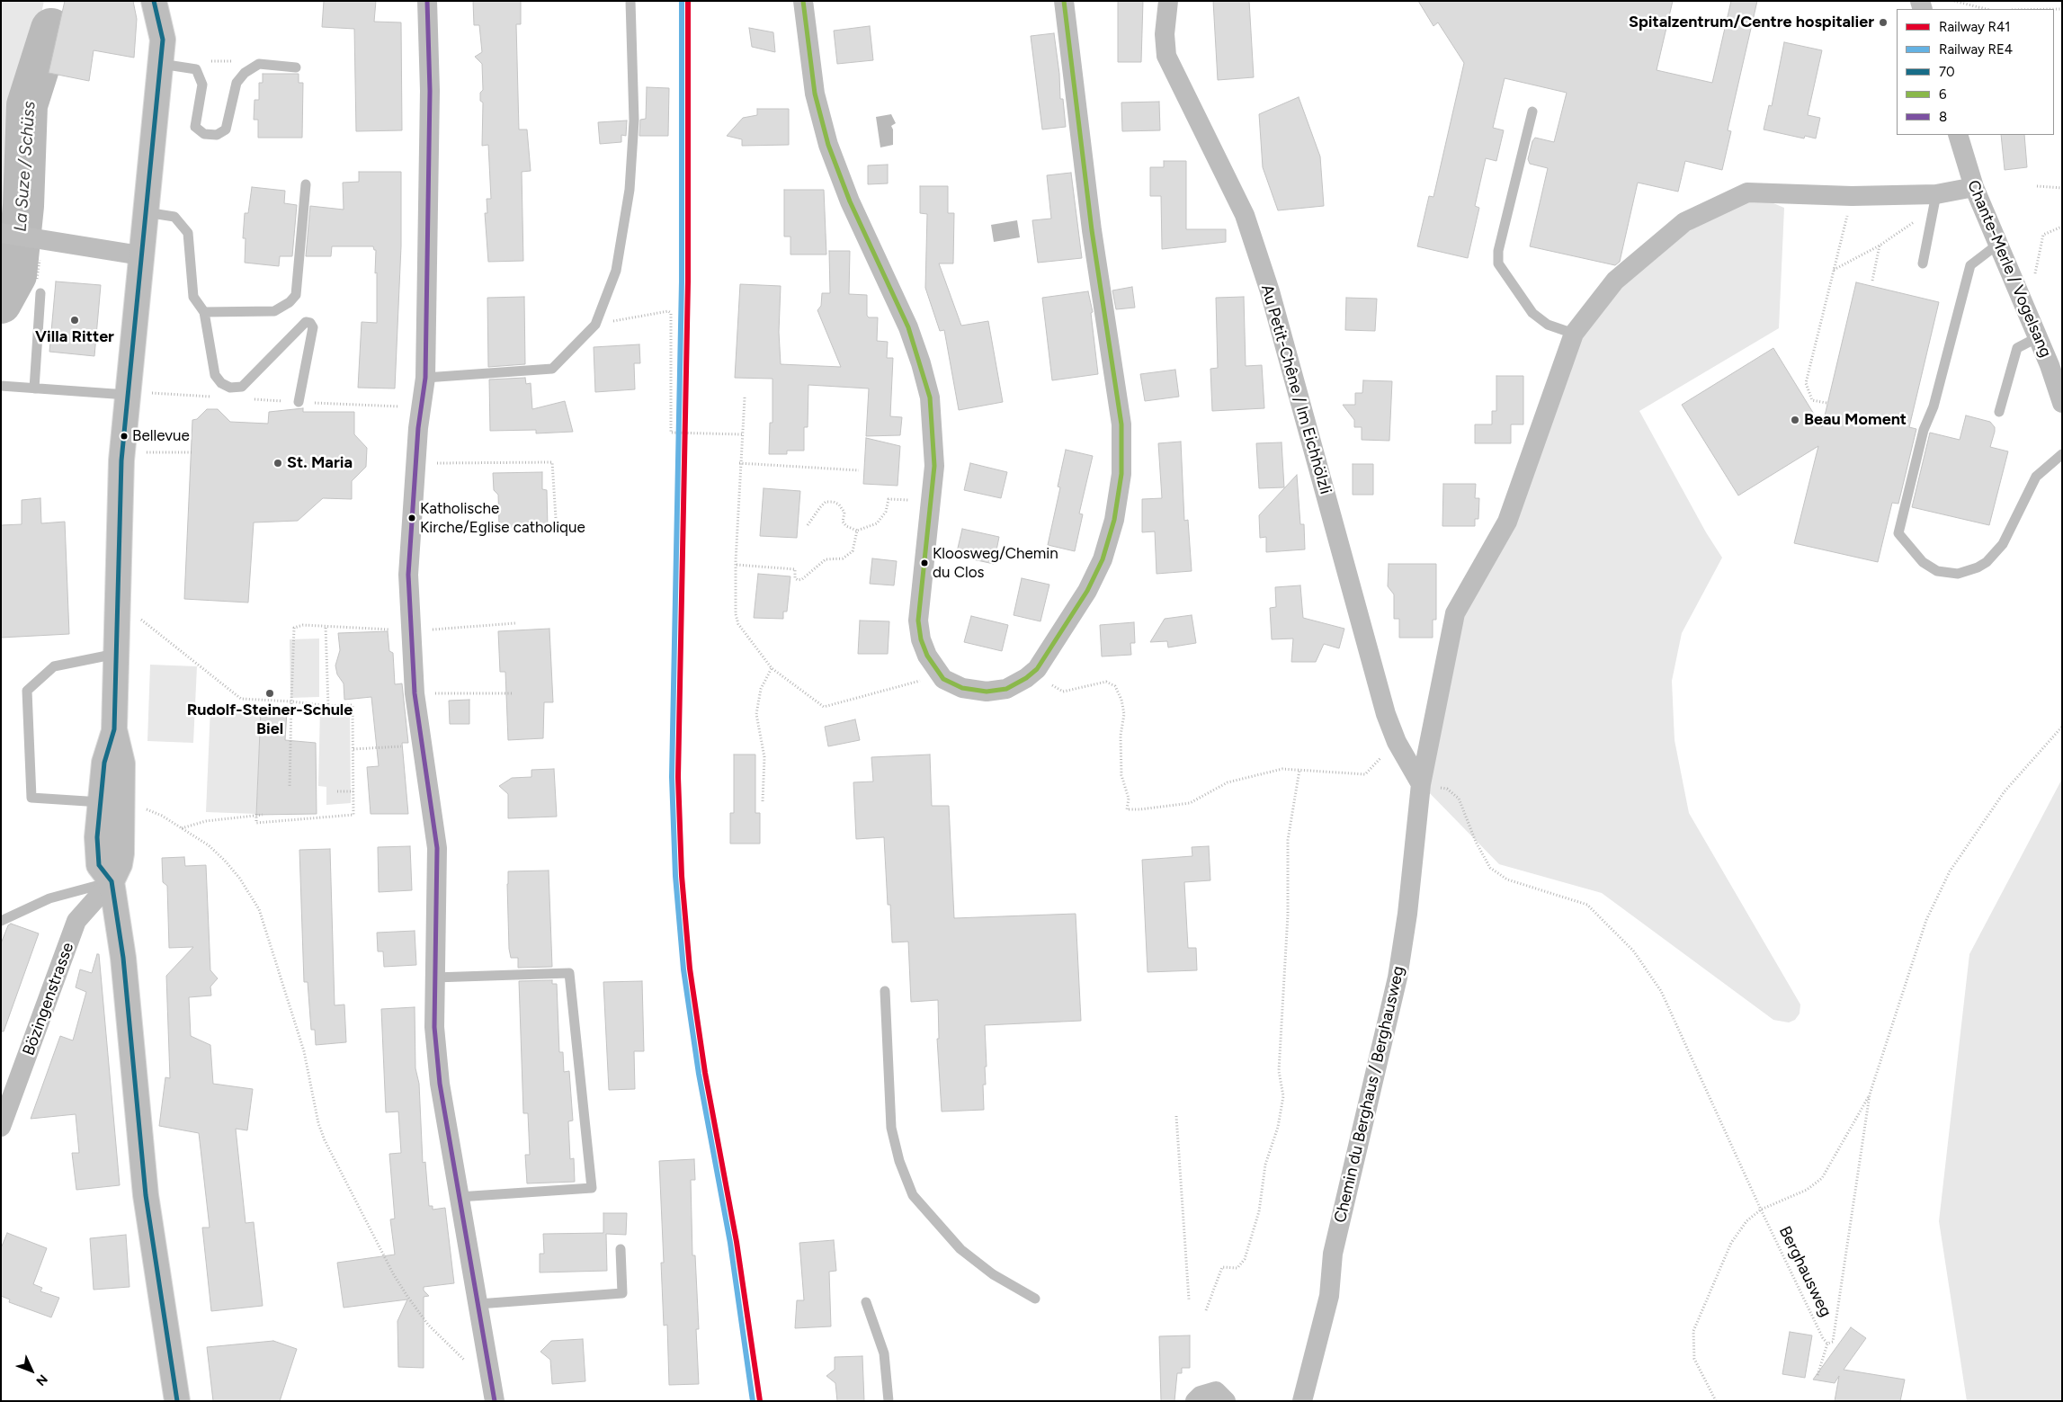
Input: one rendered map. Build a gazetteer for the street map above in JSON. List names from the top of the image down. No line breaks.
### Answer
{"streets":{"street":["Chante-Merle / Vogelsang","Au Petit-Chêne / Im Eichhölzli","Bözingenstrasse","Chemin du Berghaus / Berghausweg"],"path":["Berghausweg"]},"crossings":[["Chante-Merle / Vogelsang","Chemin du Berghaus / Berghausweg"],["Au Petit-Chêne / Im Eichhölzli","Chemin du Berghaus / Berghausweg"]],"water":["La Suze / Schüss"],"places":["Spitalzentrum/Centre hospitalier","Villa Ritter","Beau Moment","Bellevue","St. Maria","Katholische Kirche/Eglise catholique","Kloosweg/Chemin du Clos","Rudolf-Steiner-Schule Biel"],"lines":["rail line R41","rail line RE4","transit line 70","transit line 6","transit line 8"],"legend":["Railway R41","Railway RE4","70","6","8"],"north":"bottom right"}
